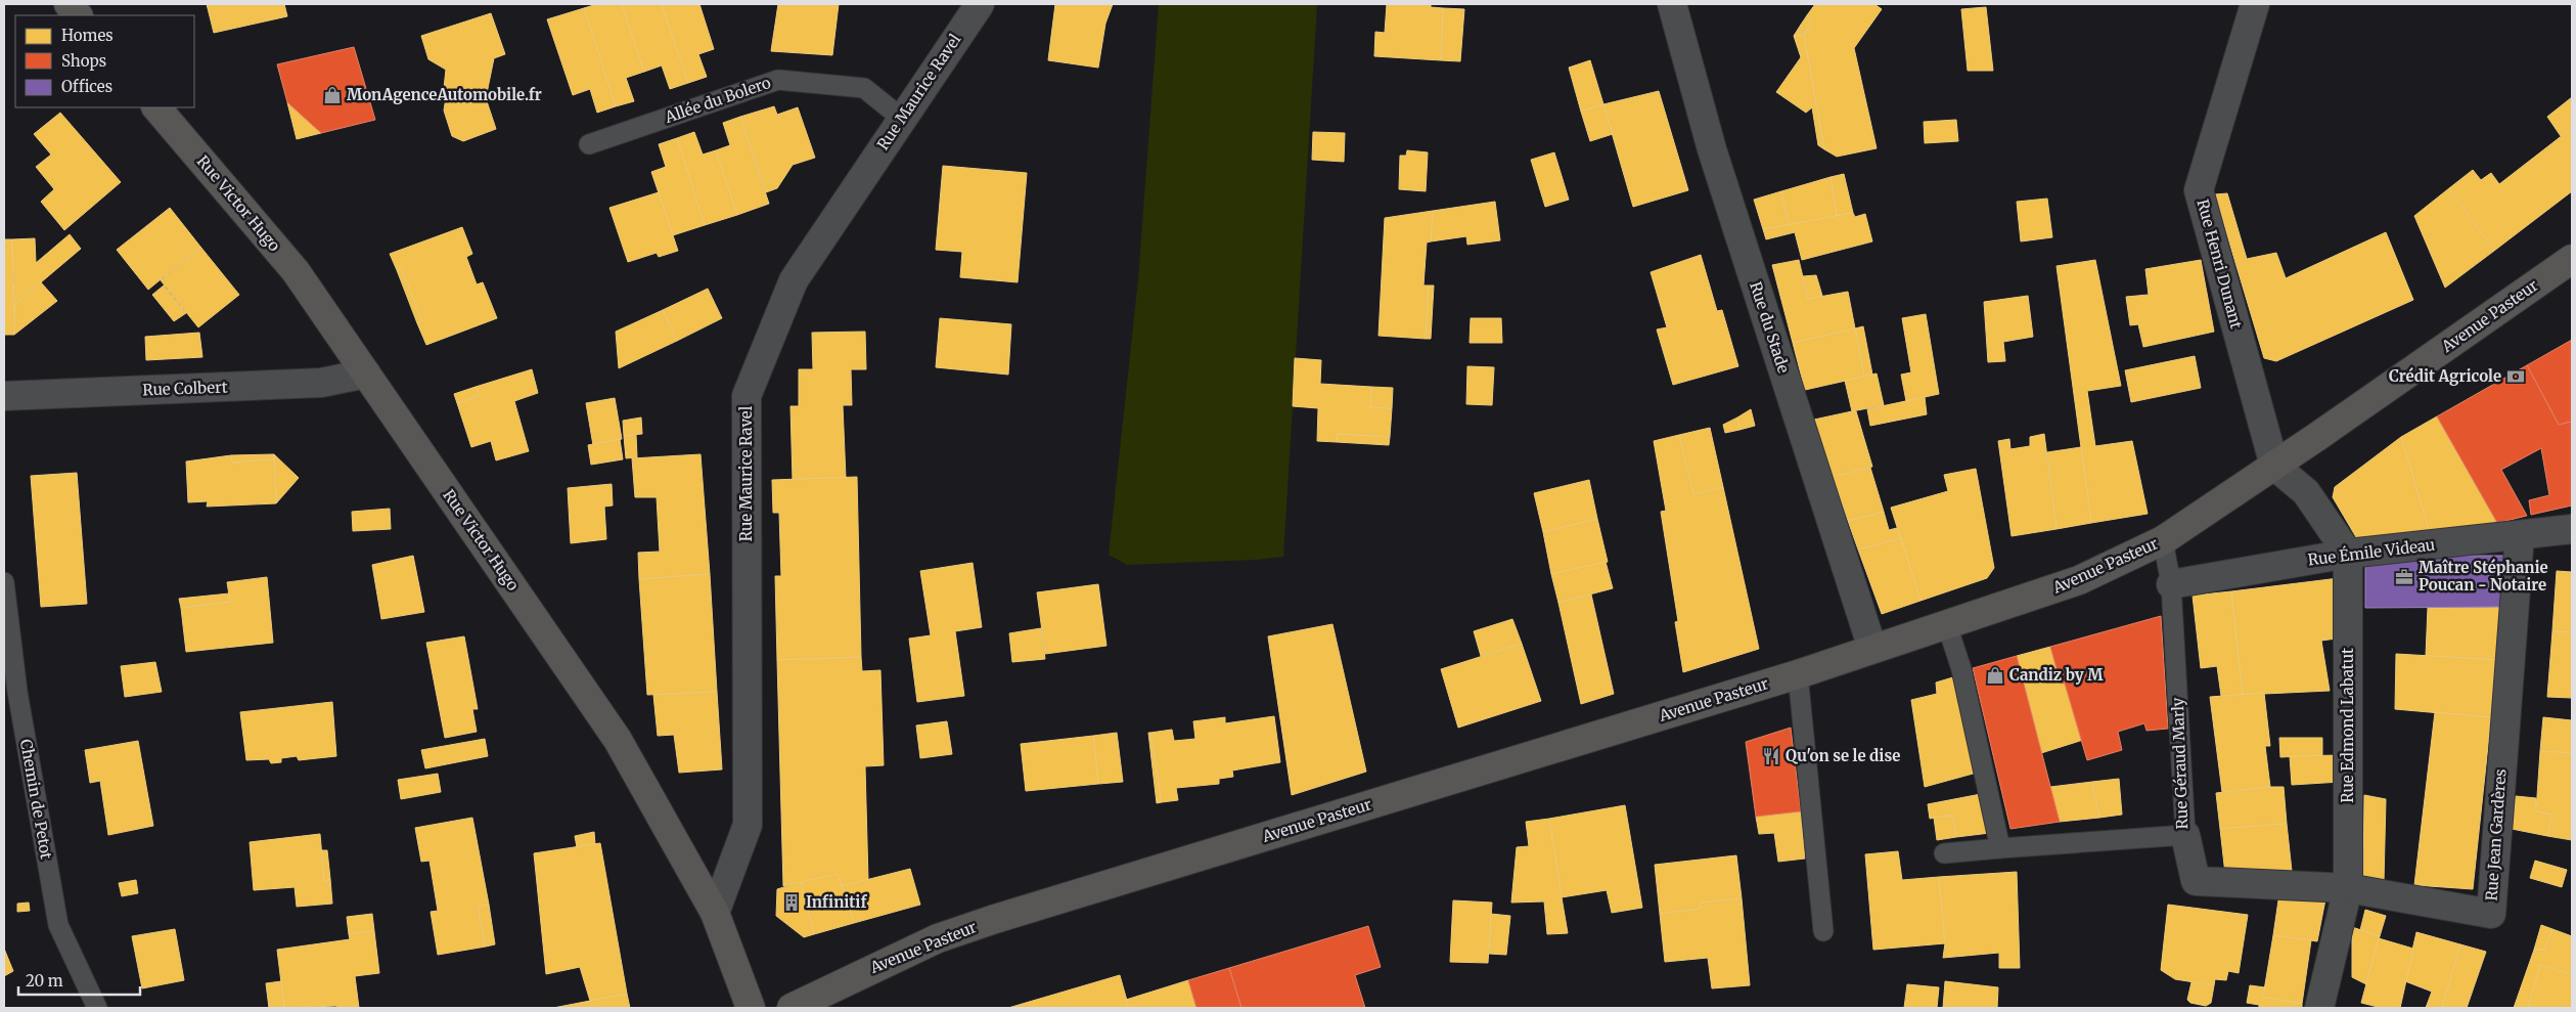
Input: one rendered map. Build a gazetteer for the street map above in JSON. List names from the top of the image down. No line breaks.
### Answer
{"streets":{"main road":["Rue Victor Hugo","Avenue Pasteur"],"street":["Rue Maurice Ravel","Rue Henri Dunant","Rue du Stade","Rue Colbert","Rue Émile Videau","Rue Edmond Labatut","Rue Jean Gardères"],"lane":["Allée du Bolero","Rue Géraud Marly","Chemin de Petot"]},"crossings":[["Rue Maurice Ravel","Allée du Bolero"],["Rue Maurice Ravel","Rue Victor Hugo"],["Rue Victor Hugo","Rue Colbert"],["Rue Henri Dunant","Avenue Pasteur"],["Avenue Pasteur","Rue du Stade"],["Avenue Pasteur","Rue Géraud Marly"],["Rue Émile Videau","Rue Edmond Labatut"],["Rue Émile Videau","Rue Géraud Marly"],["Rue Émile Videau","Rue Jean Gardères"],["Rue Edmond Labatut","Rue Jean Gardères"],["Rue Géraud Marly","Rue Jean Gardères"]],"places":{"shop":["MonAgenceAutomobile.fr","Candiz by M"],"bank":["Crédit Agricole"],"office":["Maître Stéphanie Poucan - Notaire"],"restaurant":["Qu'on se le dise"],"building":["Infinitif"]},"legend":["Homes","Shops","Offices"],"scale_bar":"20 m"}
